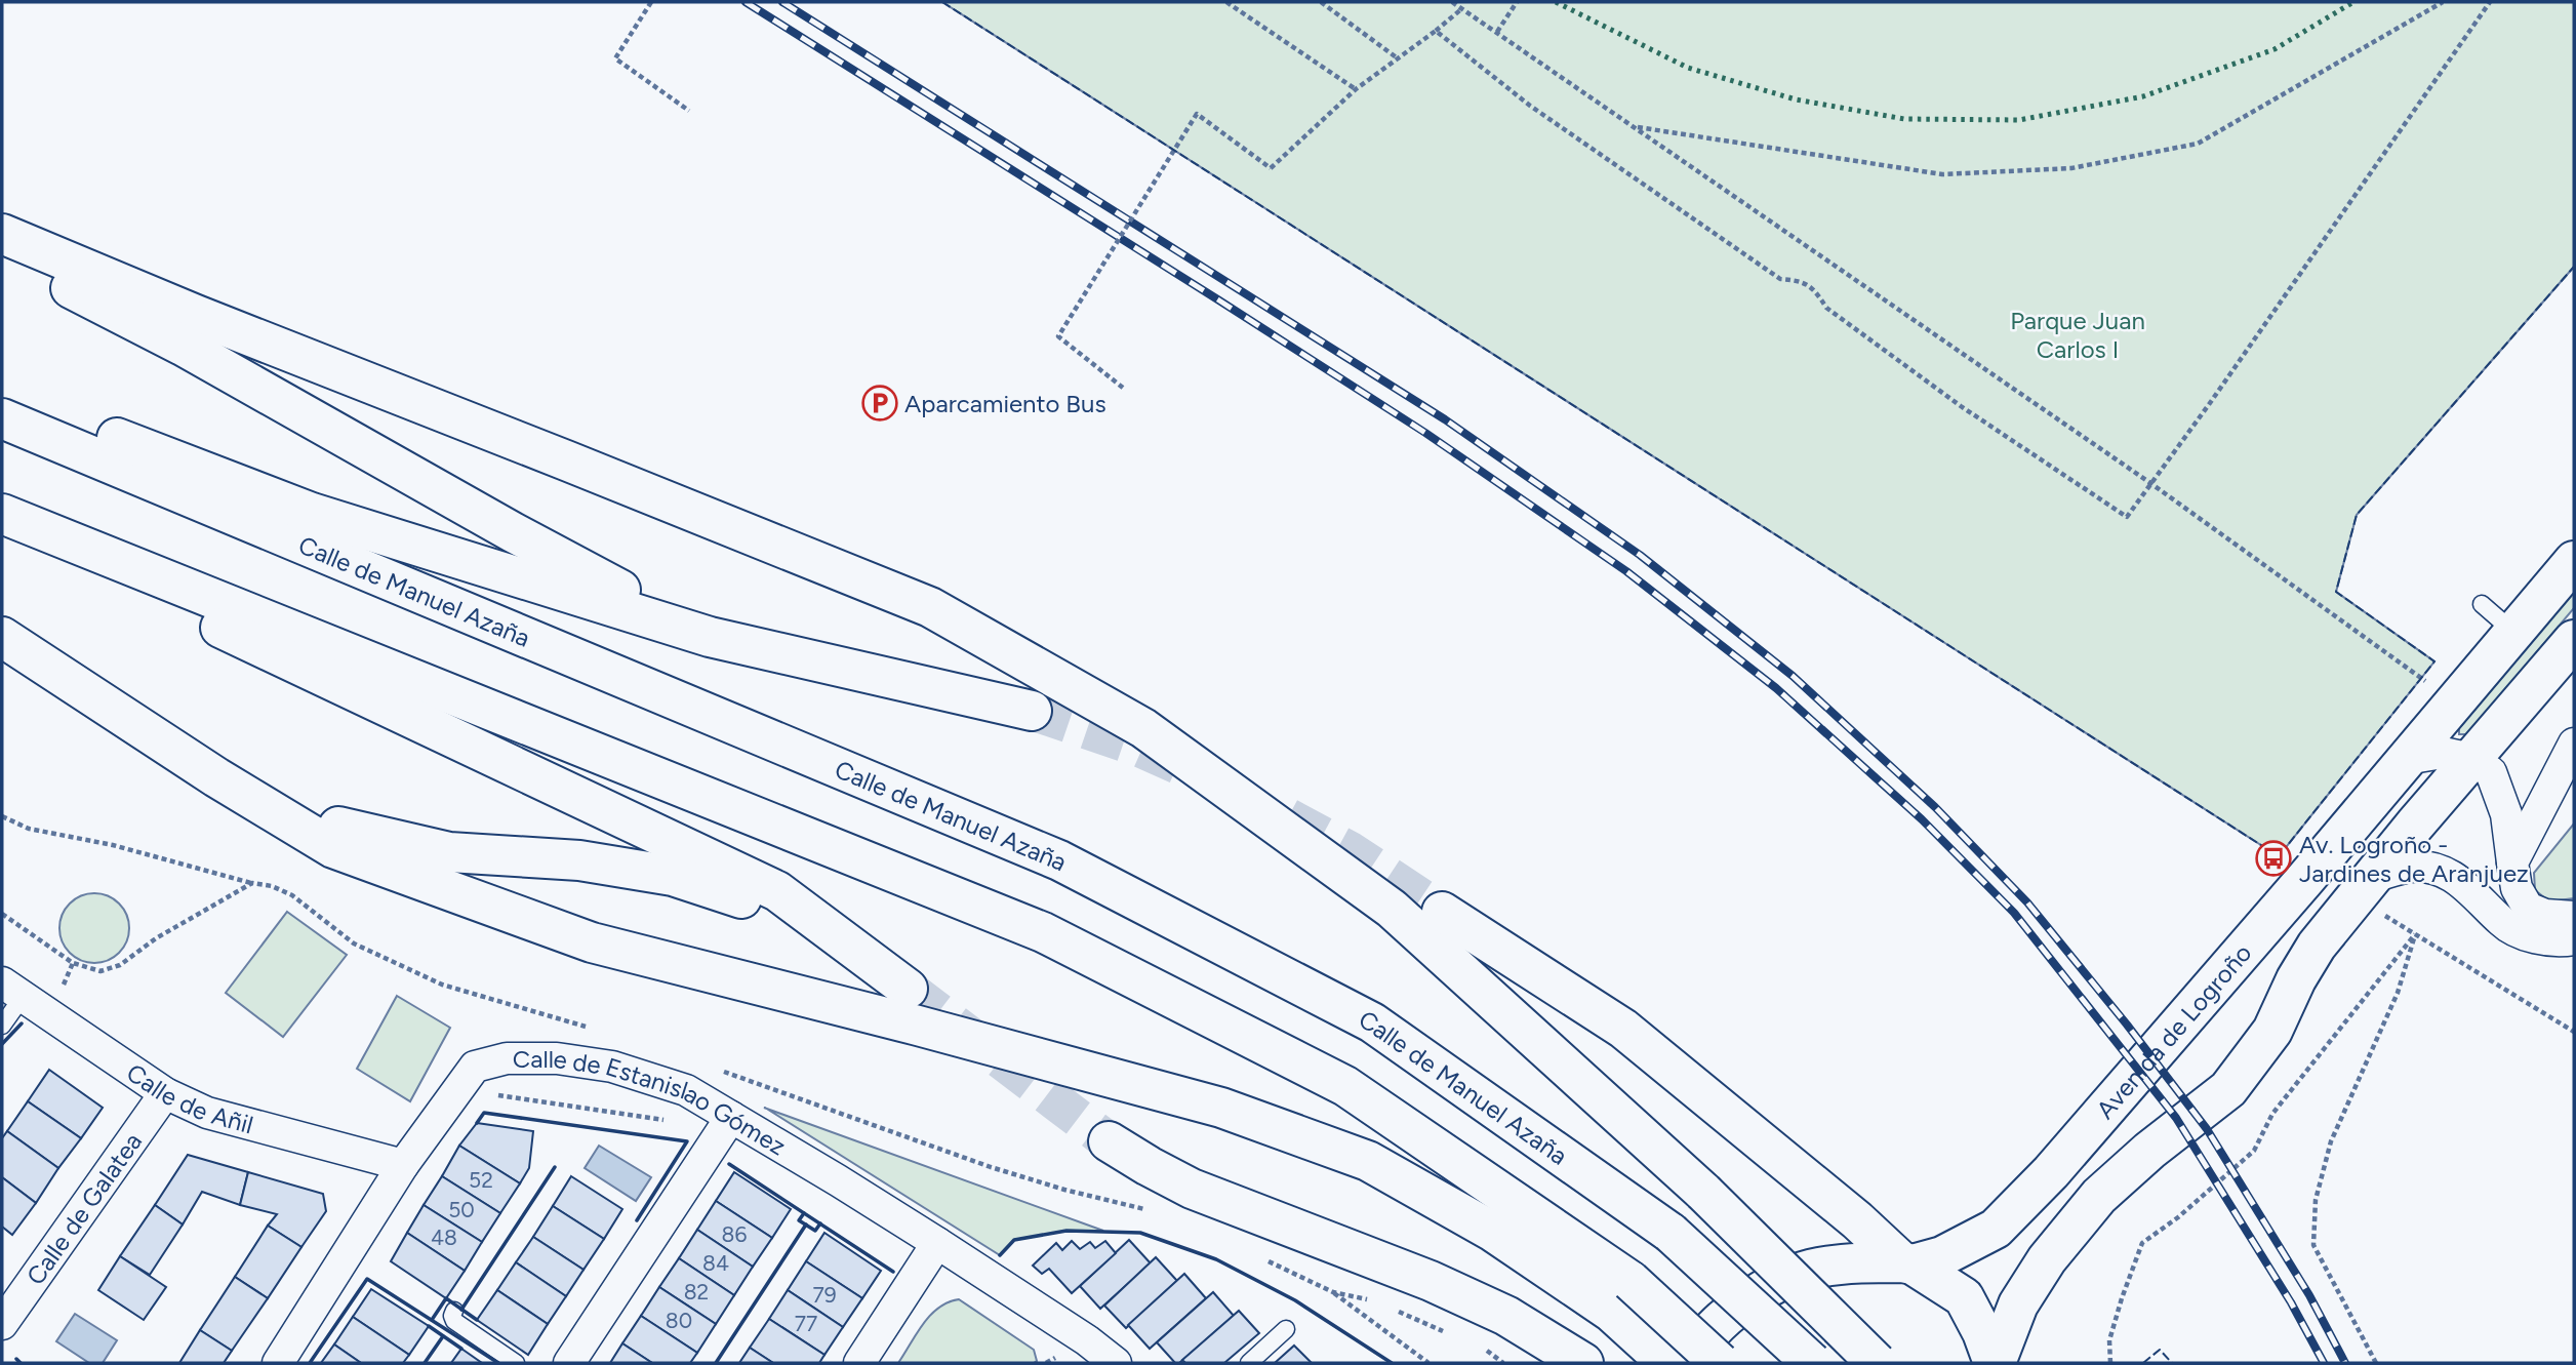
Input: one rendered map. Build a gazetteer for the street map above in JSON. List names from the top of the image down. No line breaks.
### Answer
{"streets":{"main road":["Calle de Manuel Azaña","Avenida de Logroño"],"street":["Calle de Añil","Calle de Estanislao Gómez","Calle de Galatea"]},"crossings":[["Calle de Añil","Calle de Estanislao Gómez"],["Calle de Añil","Calle de Galatea"]],"parks":["Parque Juan Carlos I"],"places":{"parking":["Aparcamiento Bus"],"bus stop":["Av. Logroño - Jardines de Aranjuez"]},"house_numbers":["52","50","86","48","84","82","79","80","77"]}
